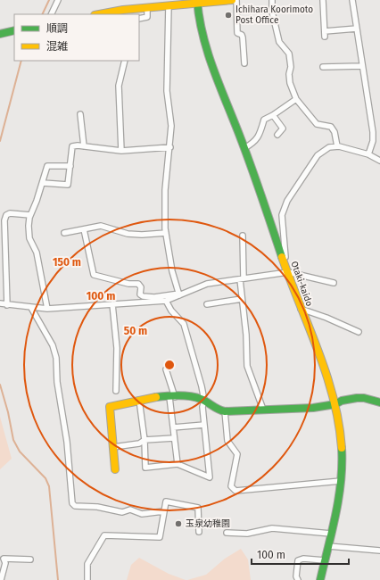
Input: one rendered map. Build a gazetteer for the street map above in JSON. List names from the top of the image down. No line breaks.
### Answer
{"streets":{"main road":["Otaki-kaido"]},"places":["Ichihara Koorimoto Post Office","玉泉幼稚園"],"legend":["順調","混雑"],"scale_bar":"100 m","rings":["150 m","100 m","50 m"]}
